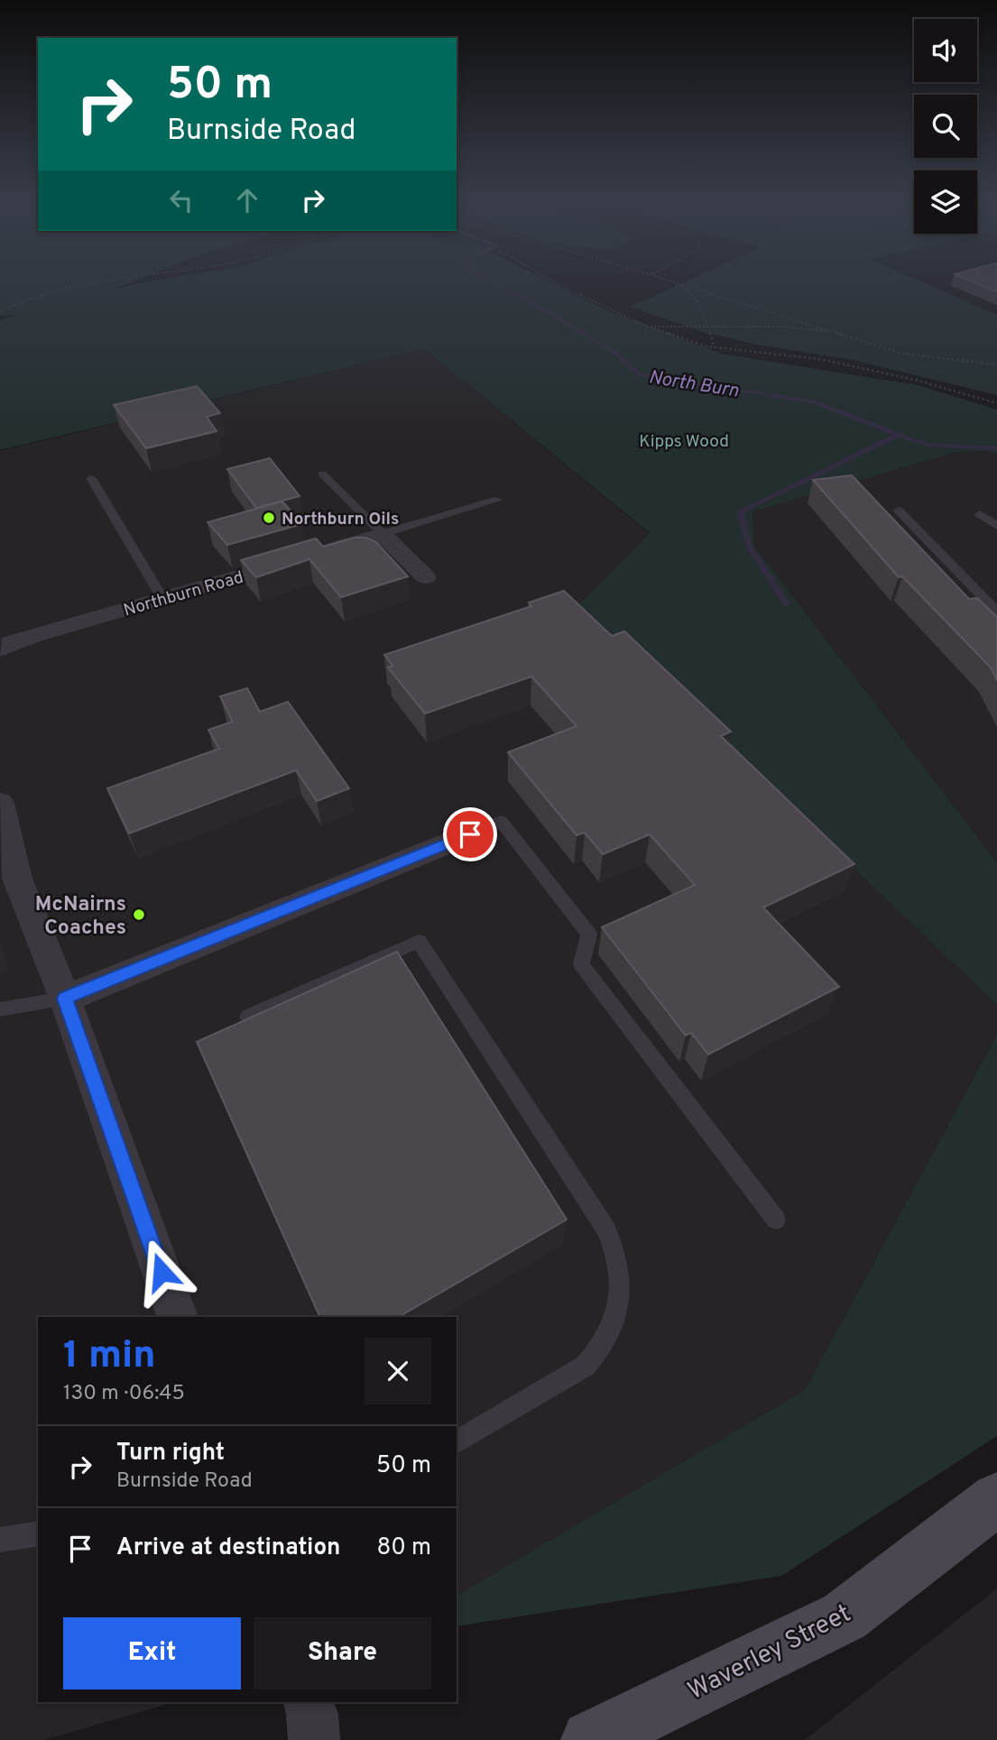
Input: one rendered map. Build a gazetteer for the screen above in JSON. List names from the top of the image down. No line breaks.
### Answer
{"streets":{"main road":["Waverley Street"],"street":["Northburn Road"]},"water":["North Burn"],"parks":["Kipps Wood"],"places":["Northburn Oils","McNairns Coaches"],"page":{"turn":["50 m","Burnside Road"],"heading":["1 min","130 m · 06:45"],"list":[{"name":"Turn right","note":"Burnside Road","value":"50 m"},{"name":"Arrive at destination","value":"80 m"}],"buttons":["Exit","Share"]}}
